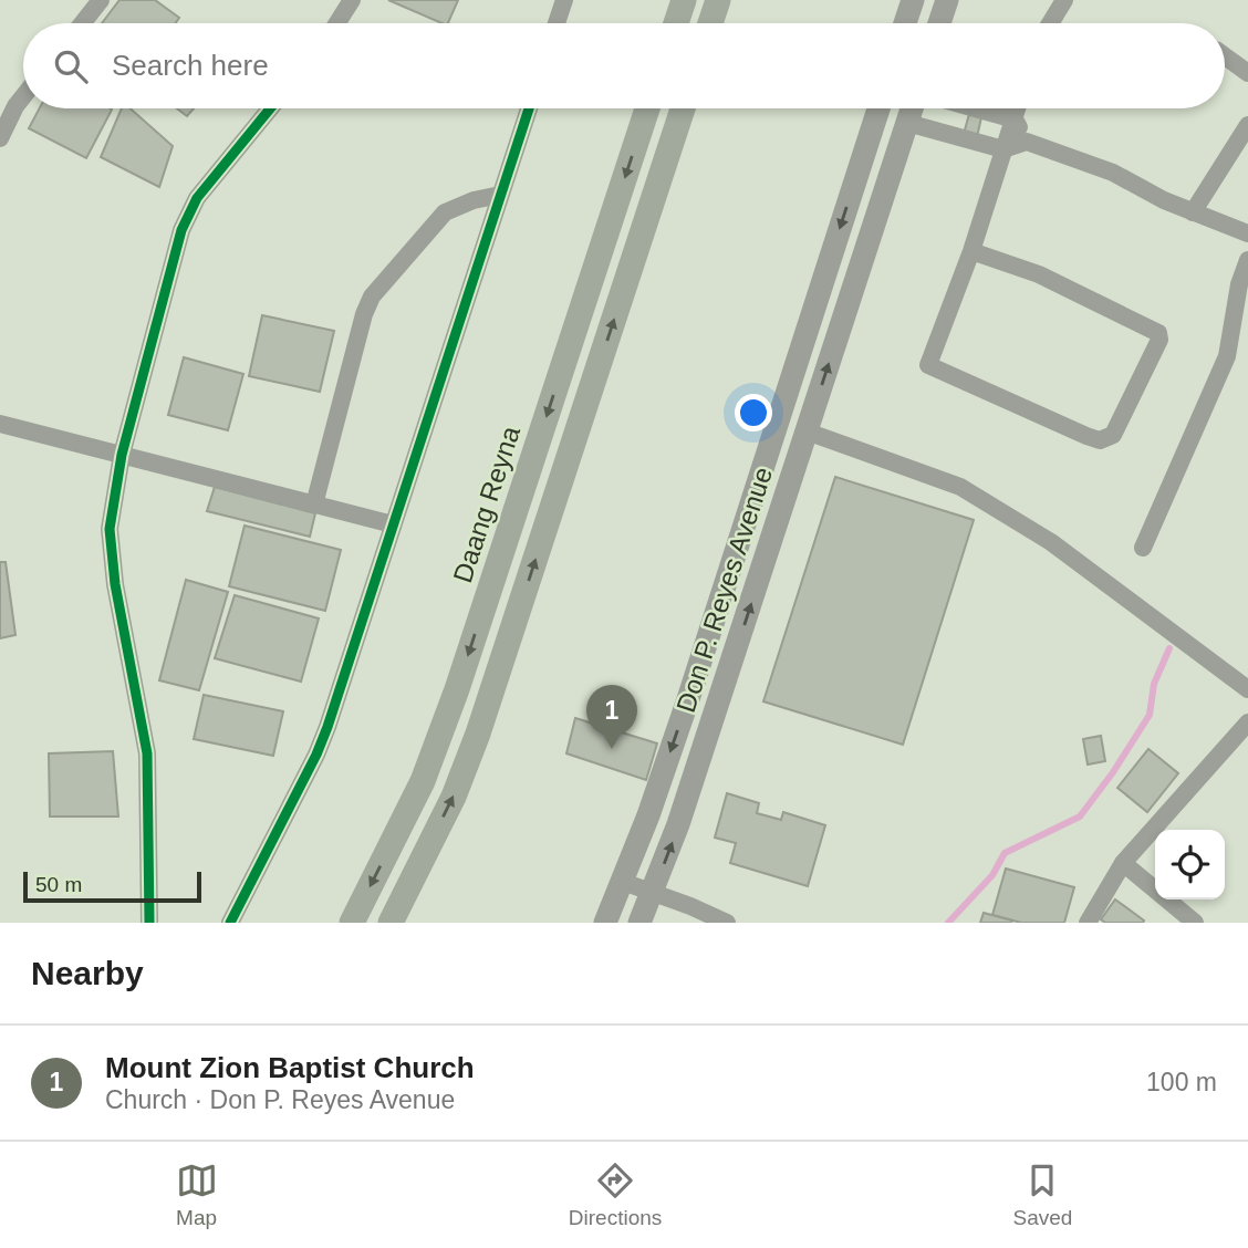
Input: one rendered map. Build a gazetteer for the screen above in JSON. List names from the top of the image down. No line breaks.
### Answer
{"streets":{"main road":["Daang Reyna"],"street":["Don P. Reyes Avenue"]},"scale_bar":"50 m","page":{"search":"Search here","pins":"1","scale":"50 m","heading":"Nearby","list":[{"mark":"1","name":"Mount Zion Baptist Church","note":"Church · Don P. Reyes Avenue","value":"100 m"}],"nav":["Map","Directions","Saved"]}}
